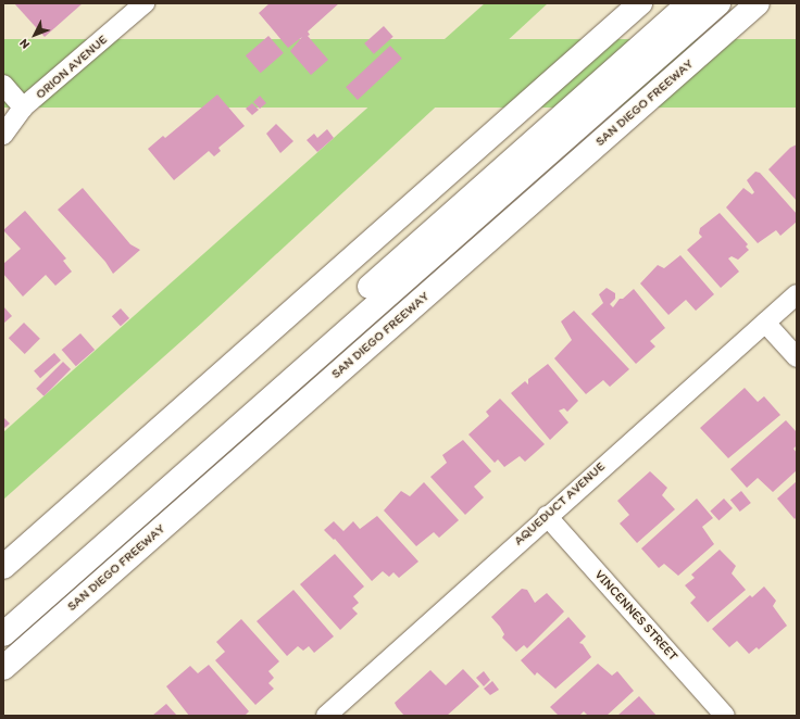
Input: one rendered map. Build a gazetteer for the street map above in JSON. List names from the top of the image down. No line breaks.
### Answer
{"streets":{"highway":["SAN DIEGO FREEWAY"],"street":["ORION AVENUE","AQUEDUCT AVENUE","VINCENNES STREET"]},"crossings":[["AQUEDUCT AVENUE","VINCENNES STREET"]],"north":"bottom left"}
